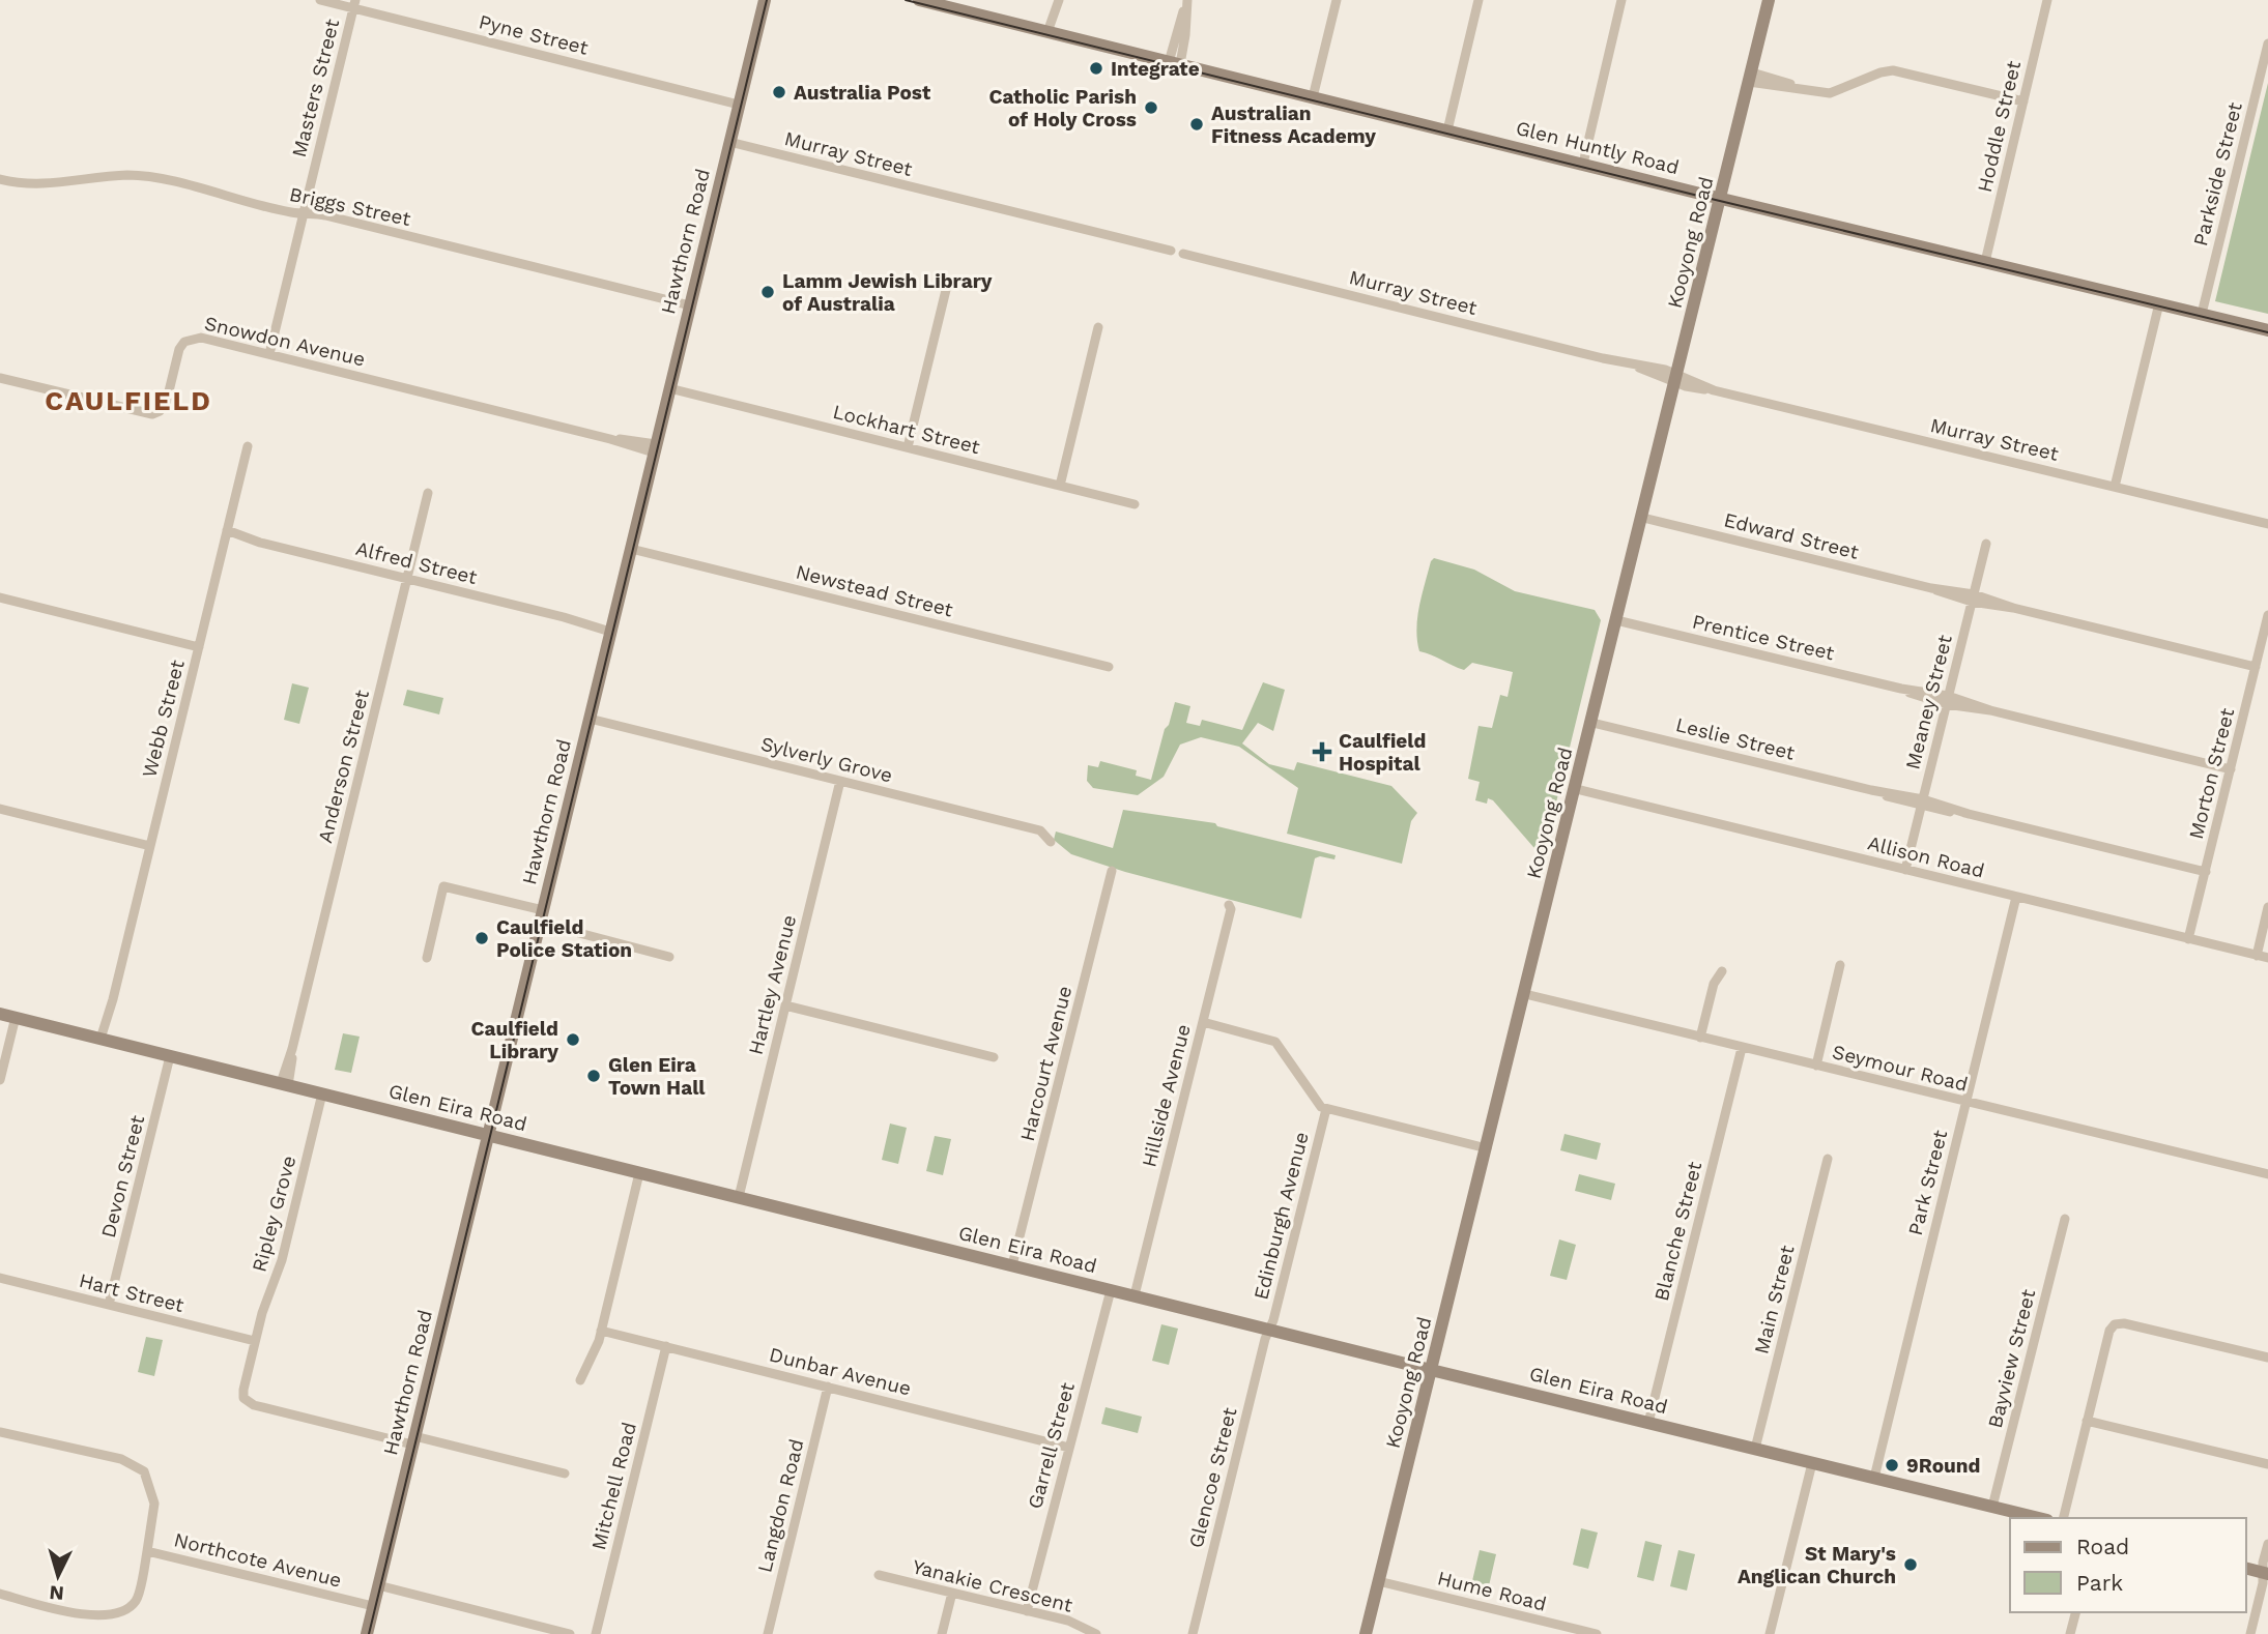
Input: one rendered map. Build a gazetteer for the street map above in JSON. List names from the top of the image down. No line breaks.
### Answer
{"streets":{"main road":["Glen Huntly Road","Hawthorn Road","Kooyong Road","Glen Eira Road"],"street":["Pyne Street","Masters Street","Hoddle Street","Murray Street","Parkside Street","Briggs Street","Snowdon Avenue","Lockhart Street","Edward Street","Alfred Street","Newstead Street","Prentice Street","Meaney Street","Webb Street","Leslie Street","Sylverly Grove","Anderson Street","Morton Street","Allison Road","Hartley Avenue","Harcourt Avenue","Seymour Road","Hillside Avenue","Devon Street","Park Street","Ripley Grove","Edinburgh Avenue","Blanche Street","Hart Street","Main Street","Bayview Street","Dunbar Avenue","Garrell Street","Glencoe Street","Mitchell Road","Langdon Road","Northcote Avenue","Yanakie Crescent","Hume Road"]},"crossings":[["Pyne Street","Masters Street"],["Pyne Street","Hawthorn Road"],["Masters Street","Briggs Street"],["Masters Street","Snowdon Avenue"],["Hoddle Street","Glen Huntly Road"],["Glen Huntly Road","Parkside Street"],["Glen Huntly Road","Kooyong Road"],["Murray Street","Hawthorn Road"],["Murray Street","Kooyong Road"],["Briggs Street","Hawthorn Road"],["Hawthorn Road","Snowdon Avenue"],["Hawthorn Road","Lockhart Street"],["Hawthorn Road","Alfred Street"],["Hawthorn Road","Newstead Street"],["Hawthorn Road","Sylverly Grove"],["Hawthorn Road","Glen Eira Road"],["Hawthorn Road","Ripley Grove"],["Hawthorn Road","Northcote Avenue"],["Kooyong Road","Edward Street"],["Kooyong Road","Prentice Street"],["Kooyong Road","Leslie Street"],["Kooyong Road","Allison Road"],["Kooyong Road","Seymour Road"],["Kooyong Road","Glen Eira Road"],["Kooyong Road","Edinburgh Avenue"],["Kooyong Road","Hume Road"],["Edward Street","Meaney Street"],["Edward Street","Morton Street"],["Alfred Street","Webb Street"],["Alfred Street","Anderson Street"],["Prentice Street","Meaney Street"],["Prentice Street","Morton Street"],["Meaney Street","Leslie Street"],["Meaney Street","Allison Road"],["Webb Street","Glen Eira Road"],["Leslie Street","Morton Street"],["Sylverly Grove","Hartley Avenue"],["Anderson Street","Glen Eira Road"],["Morton Street","Allison Road"],["Allison Road","Park Street"],["Hartley Avenue","Glen Eira Road"],["Harcourt Avenue","Glen Eira Road"],["Seymour Road","Park Street"],["Seymour Road","Blanche Street"],["Hillside Avenue","Glen Eira Road"],["Hillside Avenue","Edinburgh Avenue"],["Glen Eira Road","Devon Street"],["Glen Eira Road","Park Street"],["Glen Eira Road","Ripley Grove"],["Glen Eira Road","Edinburgh Avenue"],["Glen Eira Road","Blanche Street"],["Glen Eira Road","Main Street"],["Glen Eira Road","Bayview Street"],["Glen Eira Road","Garrell Street"],["Glen Eira Road","Glencoe Street"],["Devon Street","Hart Street"],["Ripley Grove","Hart Street"],["Edinburgh Avenue","Glencoe Street"],["Dunbar Avenue","Garrell Street"],["Dunbar Avenue","Mitchell Road"],["Dunbar Avenue","Langdon Road"],["Garrell Street","Yanakie Crescent"]],"districts":["CAULFIELD"],"places":{"other":["Integrate","Australia Post","Catholic Parish of Holy Cross","Australian Fitness Academy","Lamm Jewish Library of Australia","Caulfield Police Station","Caulfield Library","Glen Eira Town Hall","9Round","St Mary's Anglican Church"],"health":["Caulfield Hospital"]},"legend":["Road","Park"],"north":"bottom"}
